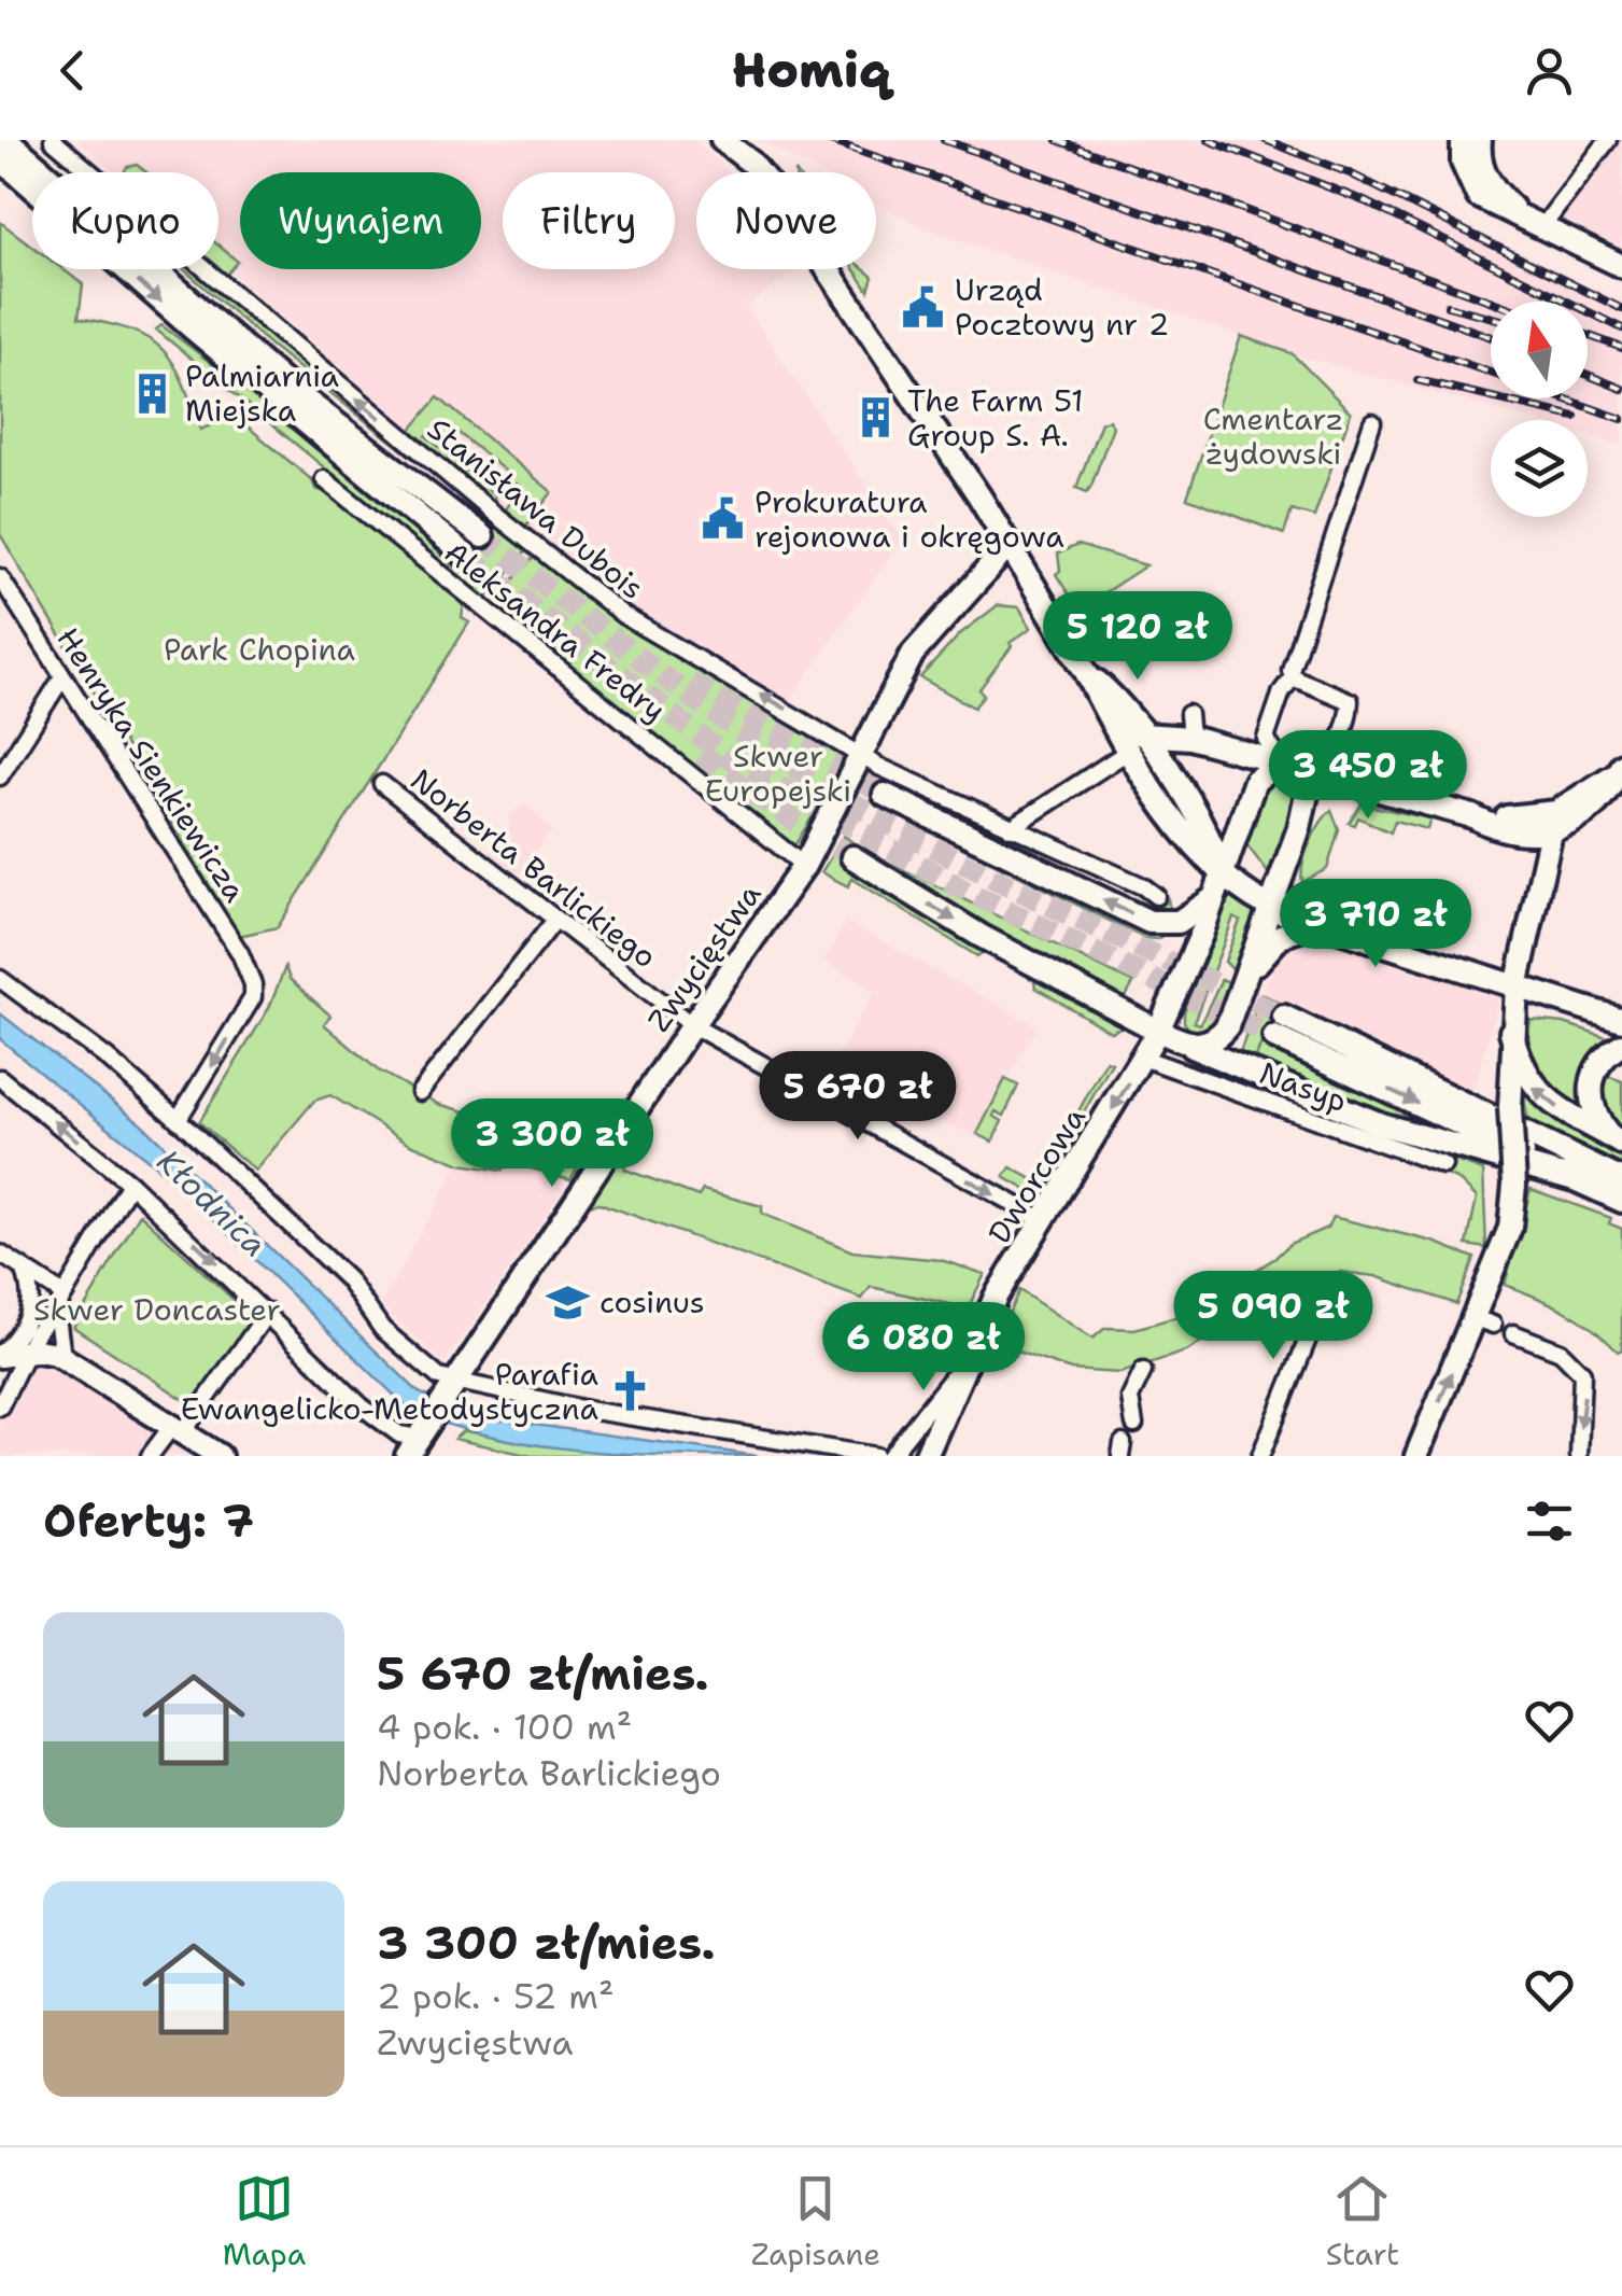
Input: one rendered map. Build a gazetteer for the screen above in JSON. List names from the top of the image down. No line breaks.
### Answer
{"streets":{"main road":["Zwycięstwa","Dworcowa"],"street":["Stanisława Dubois","Aleksandra Fredry","Henryka Sienkiewicza","Norberta Barlickiego","Nasyp"]},"crossings":[["Stanisława Dubois","Zwycięstwa"],["Aleksandra Fredry","Zwycięstwa"],["Norberta Barlickiego","Zwycięstwa"],["Norberta Barlickiego","Dworcowa"],["Nasyp","Dworcowa"]],"one_way":["Stanisława Dubois","Henryka Sienkiewicza","Norberta Barlickiego"],"water":["Kłodnica"],"parks":["Cmentarz żydowski","Park Chopina","Skwer Europejski","Skwer Doncaster"],"places":{"public building":["Urząd Pocztowy nr 2","Prokuratura rejonowa i okręgowa"],"building":["Palmiarnia Miejska","The Farm 51 Group S. A."],"school or university":["cosinus"],"church":["Parafia Ewangelicko-Metodystyczna"]},"north":"top","page":{"header":"Homiq","chip":["Kupno","Wynajem","Filtry","Nowe"],"price":["5 120 zł","3 450 zł","3 710 zł","5 670 zł","3 300 zł","5 090 zł","6 080 zł"],"heading":"Oferty: 7","list":[{"name":"5 670 zł/mies.","note":"4 pok. · 100 m² · Norberta Barlickiego"},{"name":"3 300 zł/mies.","note":"2 pok. · 52 m² · Zwycięstwa"}],"tabs":["Mapa","Zapisane","Start"]}}
